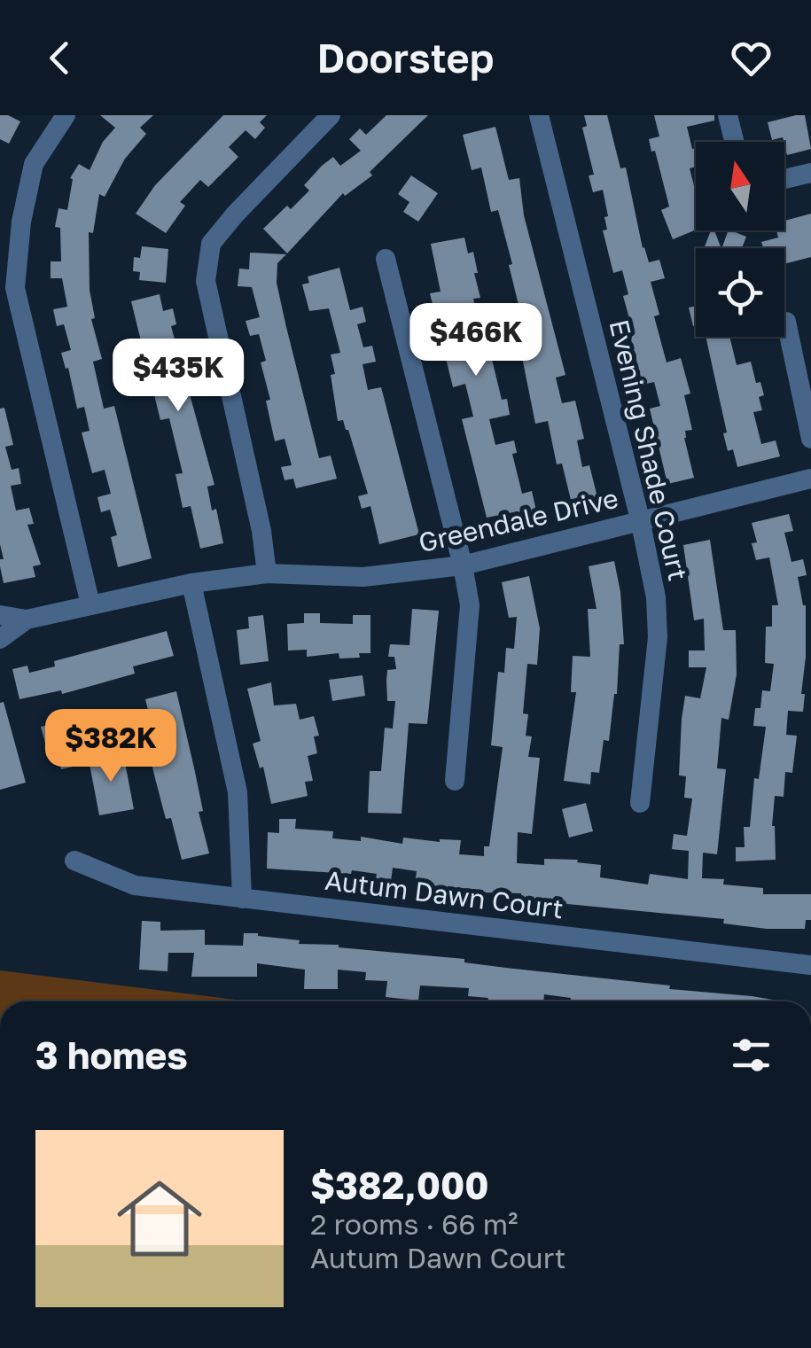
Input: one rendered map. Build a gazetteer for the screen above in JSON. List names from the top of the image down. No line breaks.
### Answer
{"streets":{"street":["Evening Shade Court","Greendale Drive","Autum Dawn Court"]},"crossings":[["Evening Shade Court","Greendale Drive"]],"north":"top","page":{"header":"Doorstep","price":["$466K","$435K","$382K"],"heading":"3 homes","list":[{"name":"$382,000","note":"2 rooms · 66 m² · Autum Dawn Court"}]}}
